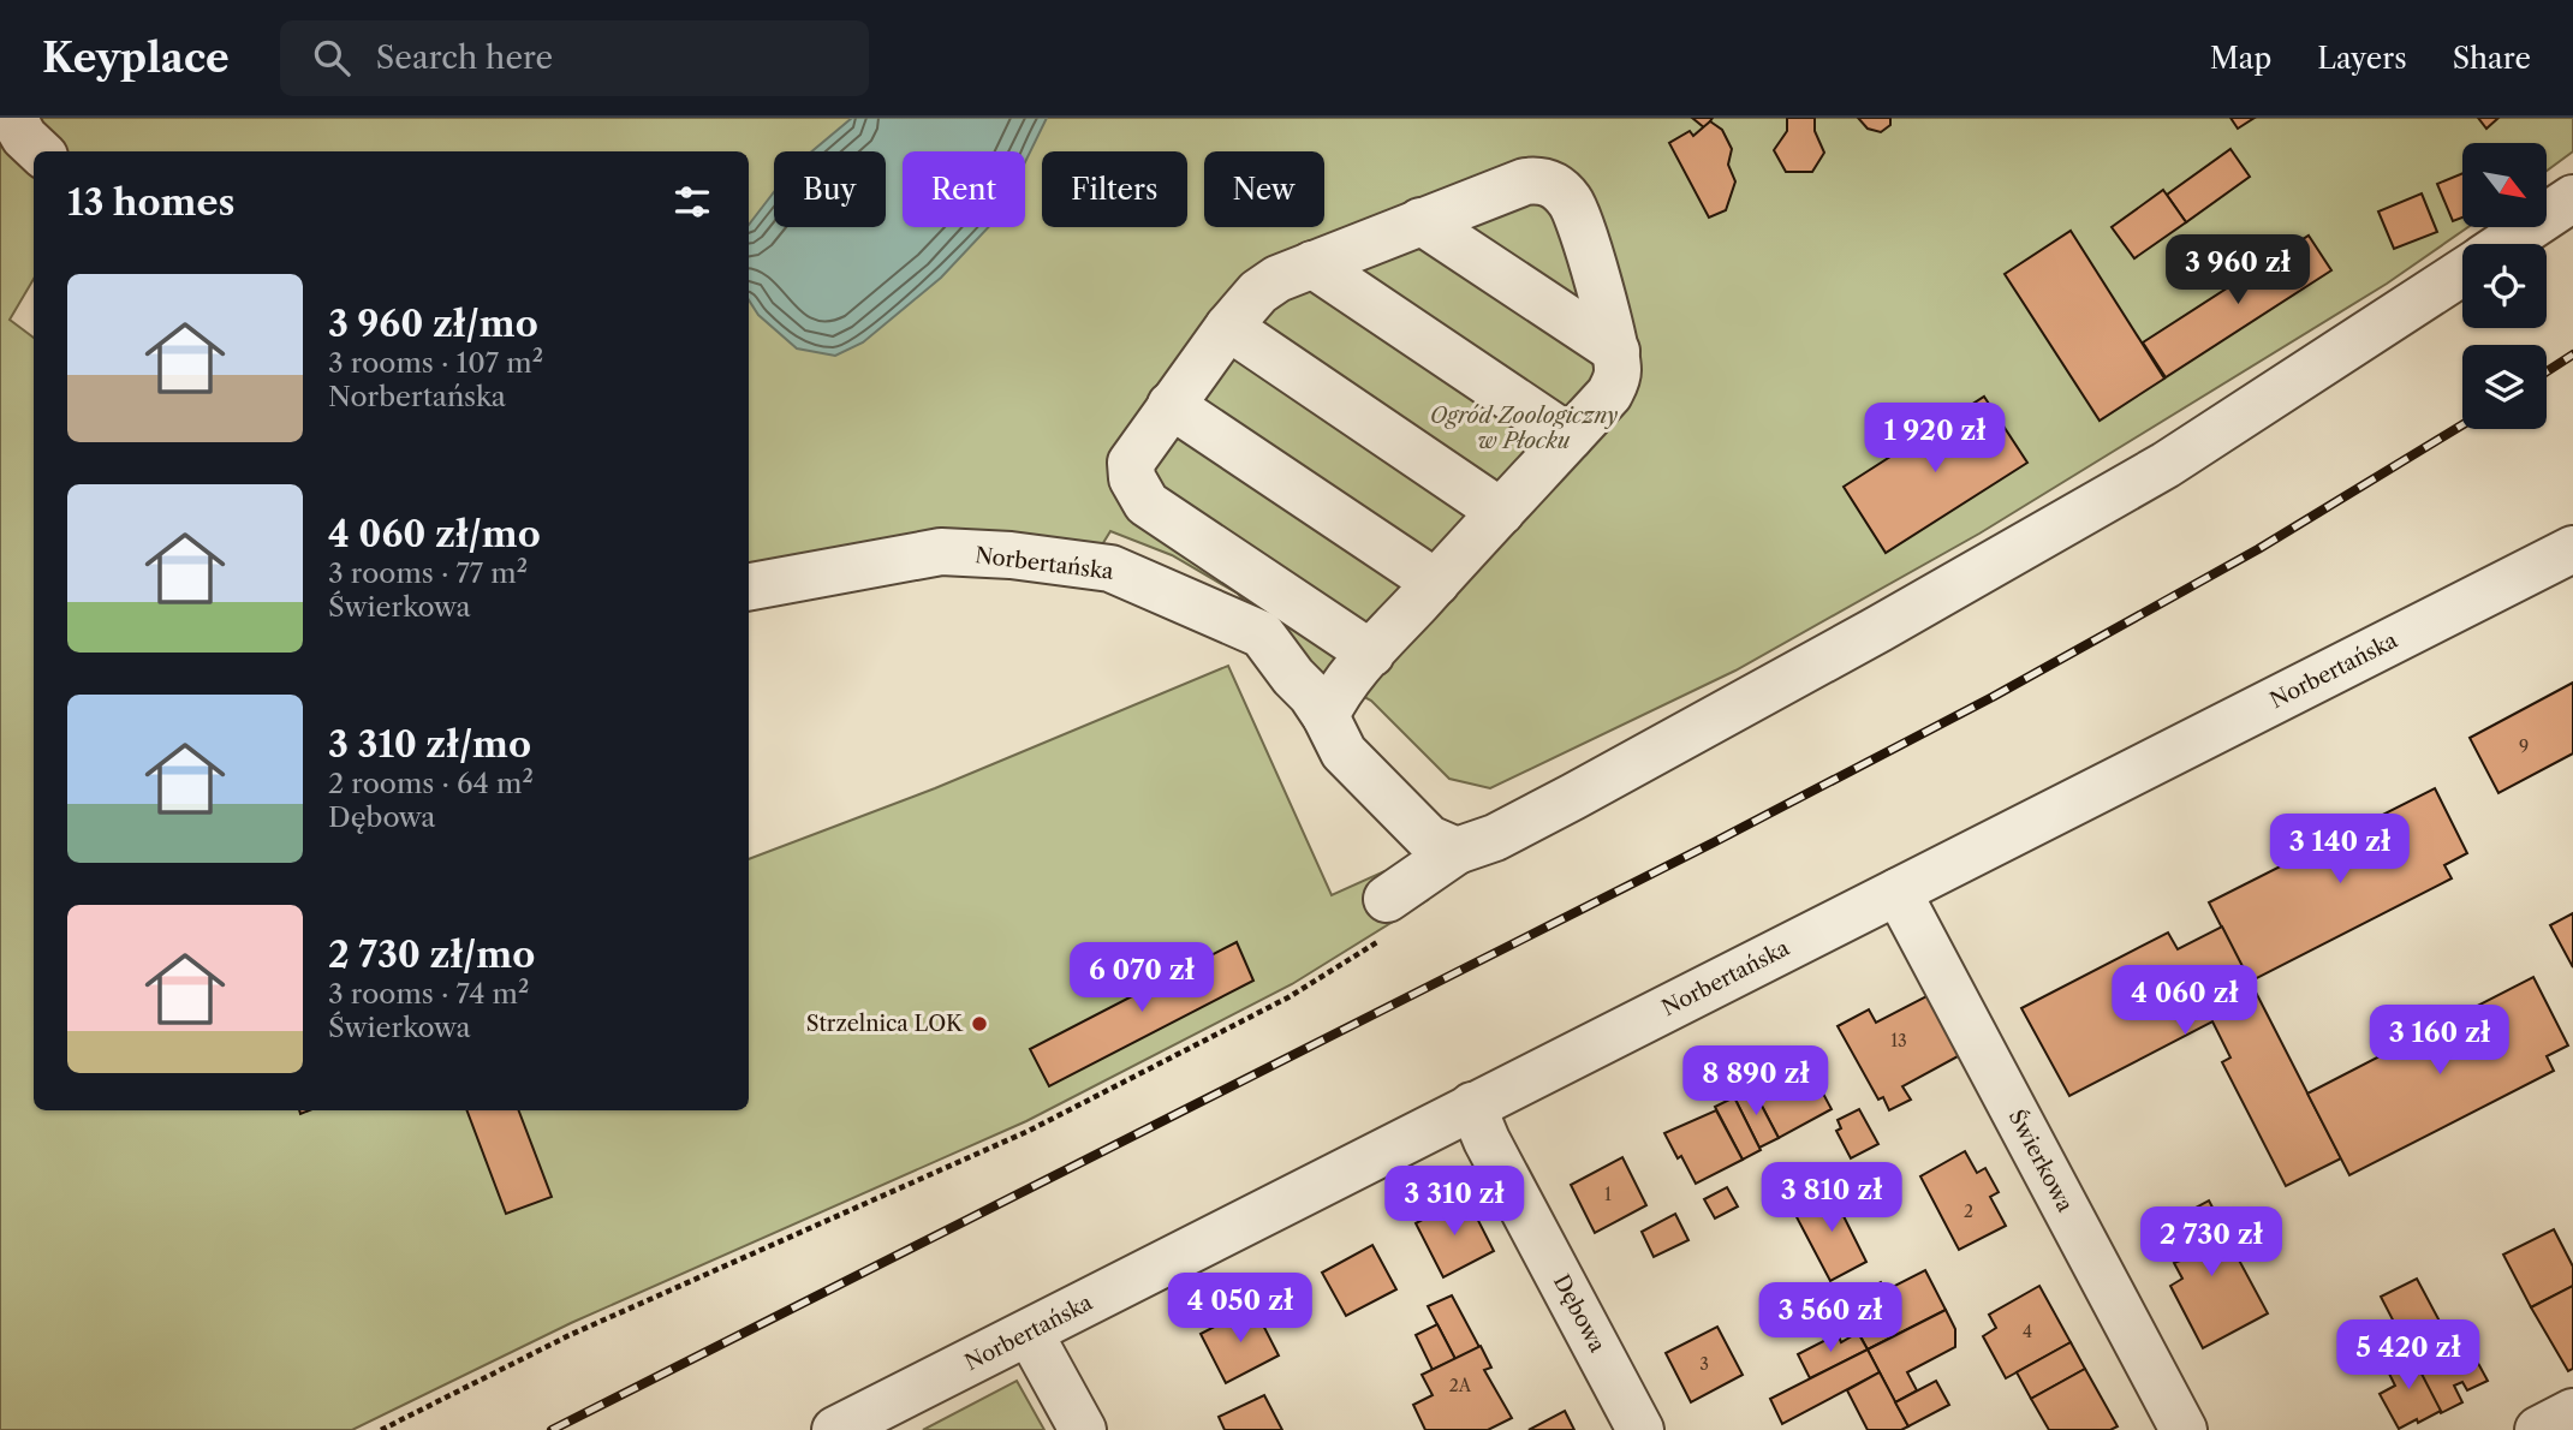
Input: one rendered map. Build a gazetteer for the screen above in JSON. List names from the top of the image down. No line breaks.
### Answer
{"streets":{"street":["Norbertańska","Świerkowa","Dębowa"]},"crossings":[["Norbertańska","Świerkowa"],["Norbertańska","Dębowa"]],"parks":["Ogród Zoologiczny w Płocku"],"places":["Strzelnica LOK"],"house_numbers":["9","13","1","2","4","3","2A"],"north":"bottom right","page":{"header":"Keyplace","search":"Search here","nav":["Map","Layers","Share"],"chip":["Buy","Rent","Filters","New"],"heading":"13 homes","price":["3 960 zł","1 920 zł","3 140 zł","6 070 zł","4 060 zł","3 160 zł","8 890 zł","3 810 zł","3 310 zł","2 730 zł","4 050 zł","3 560 zł","5 420 zł"],"list":[{"name":"3 960 zł/mo","note":"3 rooms · 107 m² · Norbertańska"},{"name":"4 060 zł/mo","note":"3 rooms · 77 m² · Świerkowa"},{"name":"3 310 zł/mo","note":"2 rooms · 64 m² · Dębowa"},{"name":"2 730 zł/mo","note":"3 rooms · 74 m² · Świerkowa"}]}}
